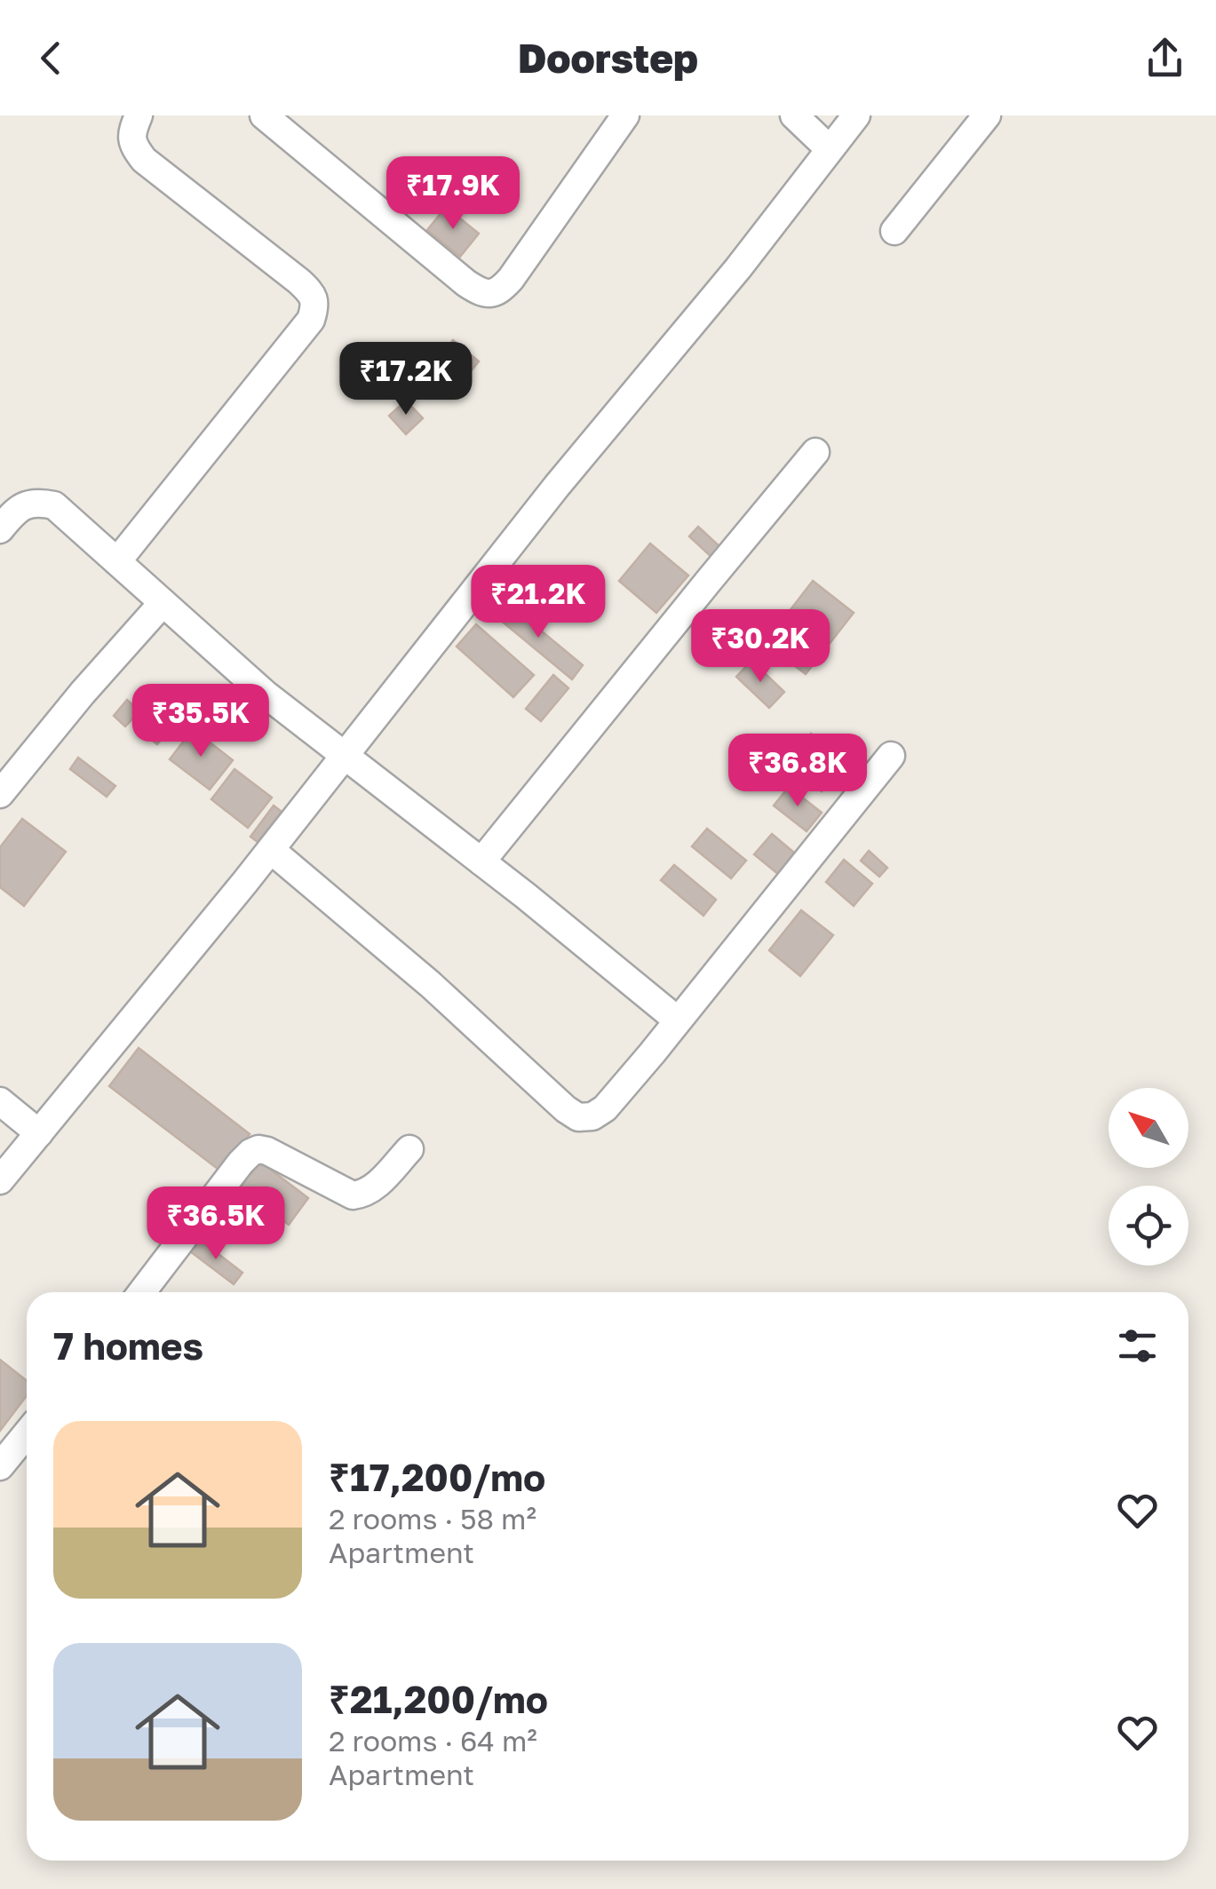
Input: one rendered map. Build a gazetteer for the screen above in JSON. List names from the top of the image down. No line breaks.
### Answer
{"north":"top left","page":{"header":"Doorstep","price":["₹17.9K","₹17.2K","₹21.2K","₹30.2K","₹35.5K","₹36.8K","₹36.5K"],"heading":"7 homes","list":[{"name":"₹17,200/mo","note":"2 rooms · 58 m² · Apartment"},{"name":"₹21,200/mo","note":"2 rooms · 64 m² · Apartment"}]}}
